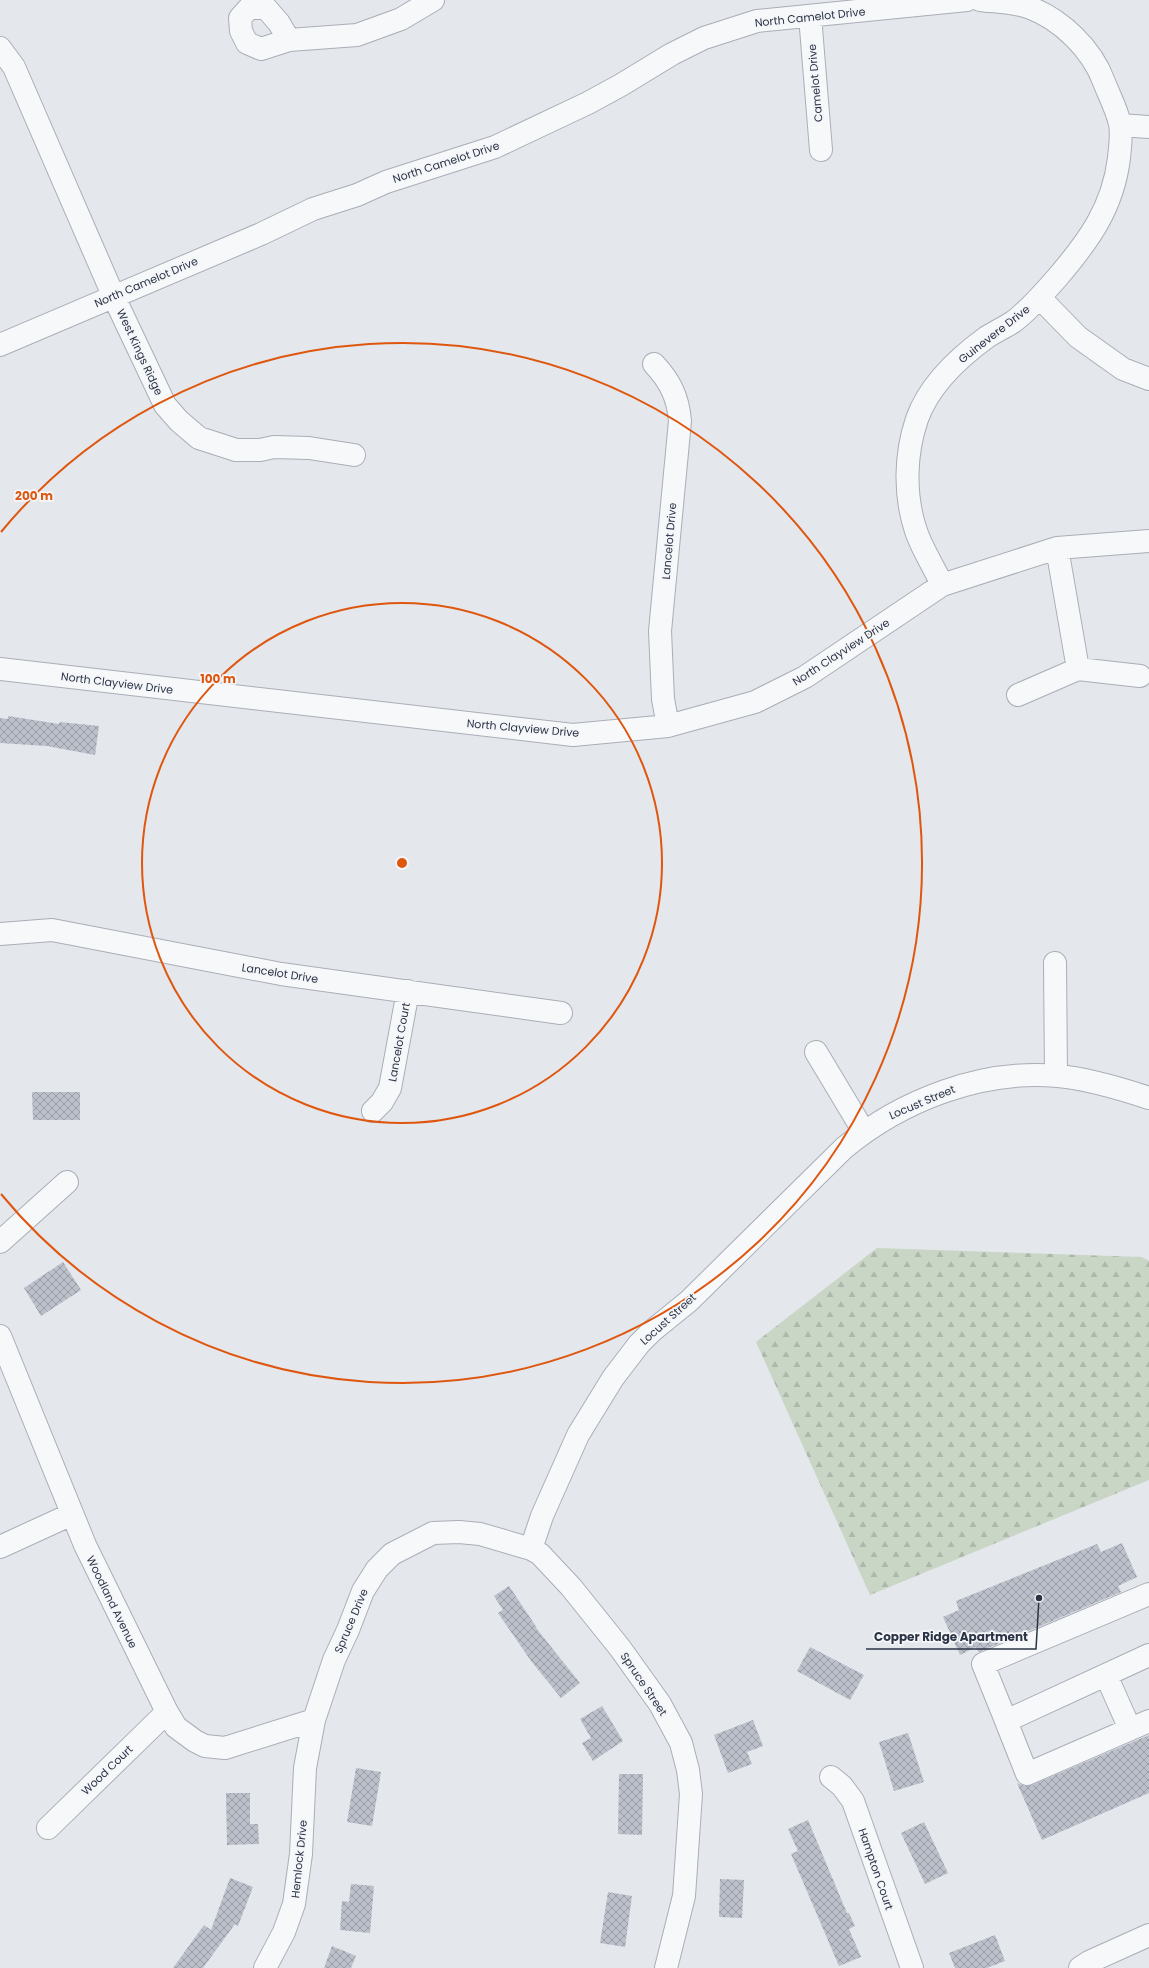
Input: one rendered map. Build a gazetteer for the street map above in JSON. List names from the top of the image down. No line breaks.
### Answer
{"streets":{"street":["North Camelot Drive","Camelot Drive","Guinevere Drive","West Kings Ridge","Lancelot Drive","North Clayview Drive","Lancelot Court","Locust Street","Woodland Avenue","Spruce Drive","Spruce Street","Wood Court","Hemlock Drive","Hampton Court"]},"crossings":[["North Camelot Drive","Camelot Drive"],["North Camelot Drive","West Kings Ridge"],["Guinevere Drive","North Clayview Drive"],["Lancelot Drive","North Clayview Drive"],["Lancelot Drive","Lancelot Court"],["Locust Street","Spruce Drive"],["Locust Street","Spruce Street"],["Woodland Avenue","Spruce Drive"],["Woodland Avenue","Wood Court"],["Woodland Avenue","Hemlock Drive"],["Spruce Drive","Spruce Street"],["Spruce Drive","Hemlock Drive"]],"places":["Copper Ridge Apartment"],"rings":["200 m","100 m"]}
